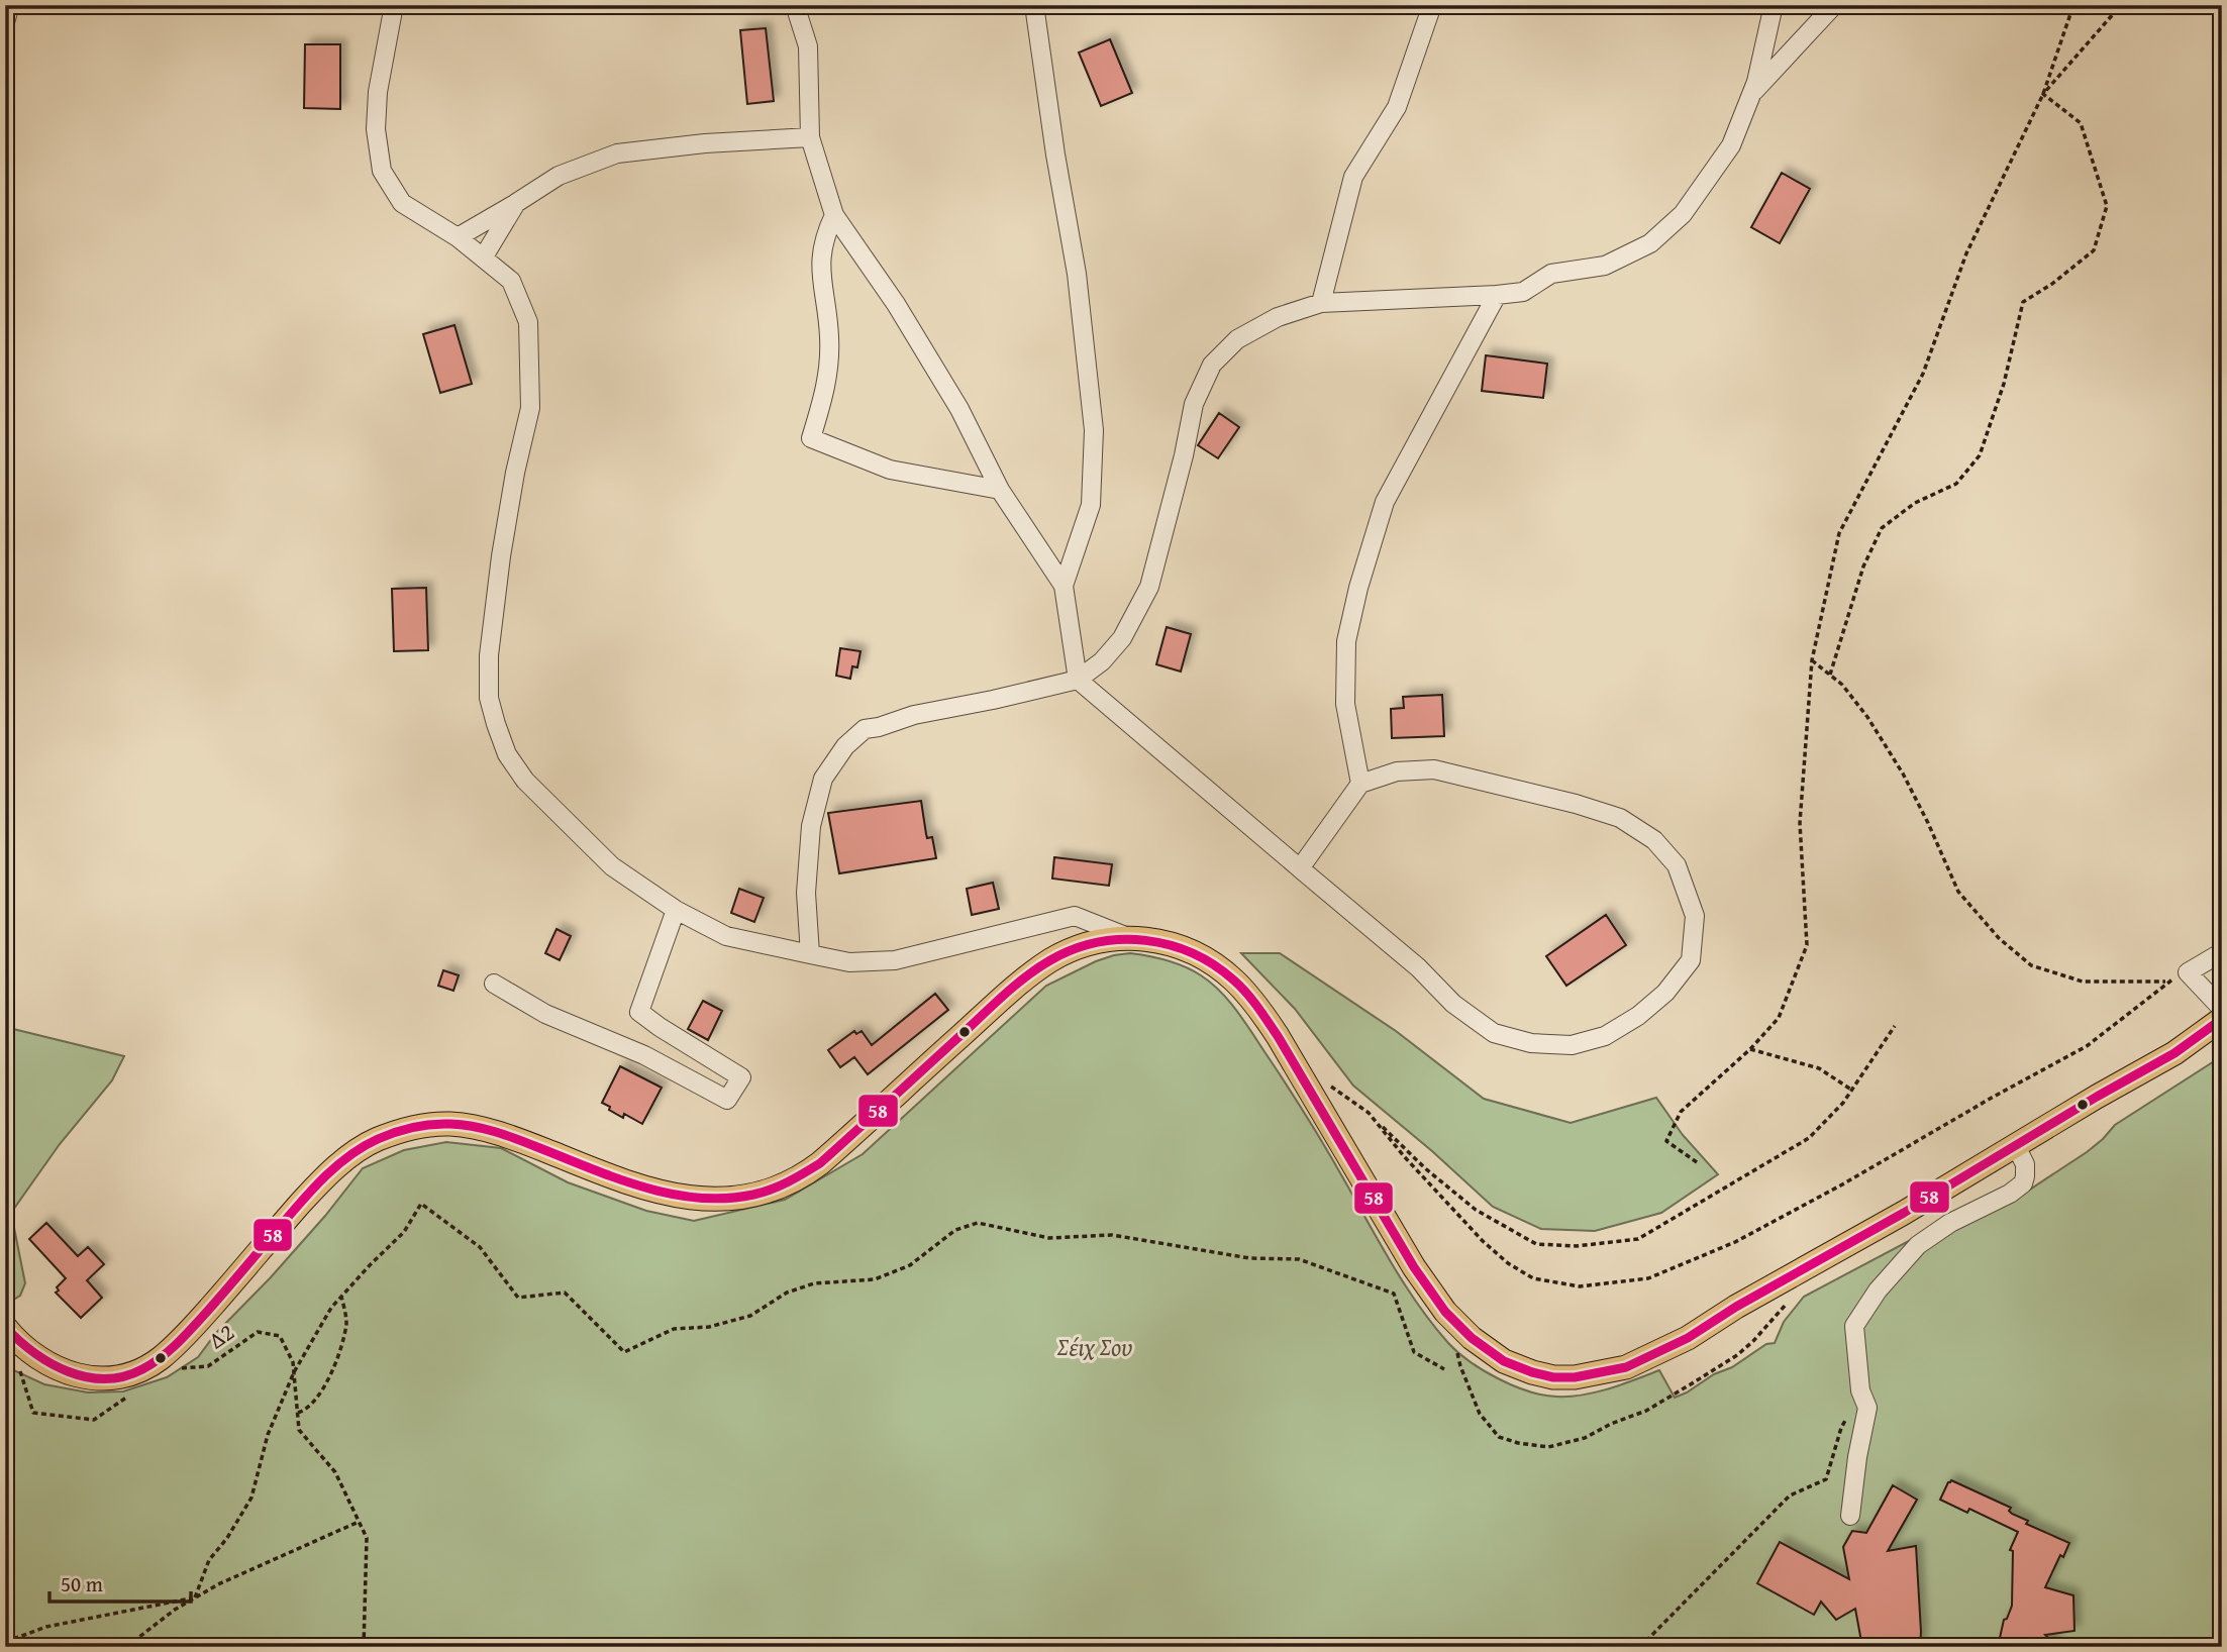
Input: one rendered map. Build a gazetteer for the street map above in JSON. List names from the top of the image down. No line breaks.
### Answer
{"streets":{"path":["Δ2"]},"parks":["Σέιχ Σου"],"lines":["transit line 58"],"scale_bar":"50 m"}
